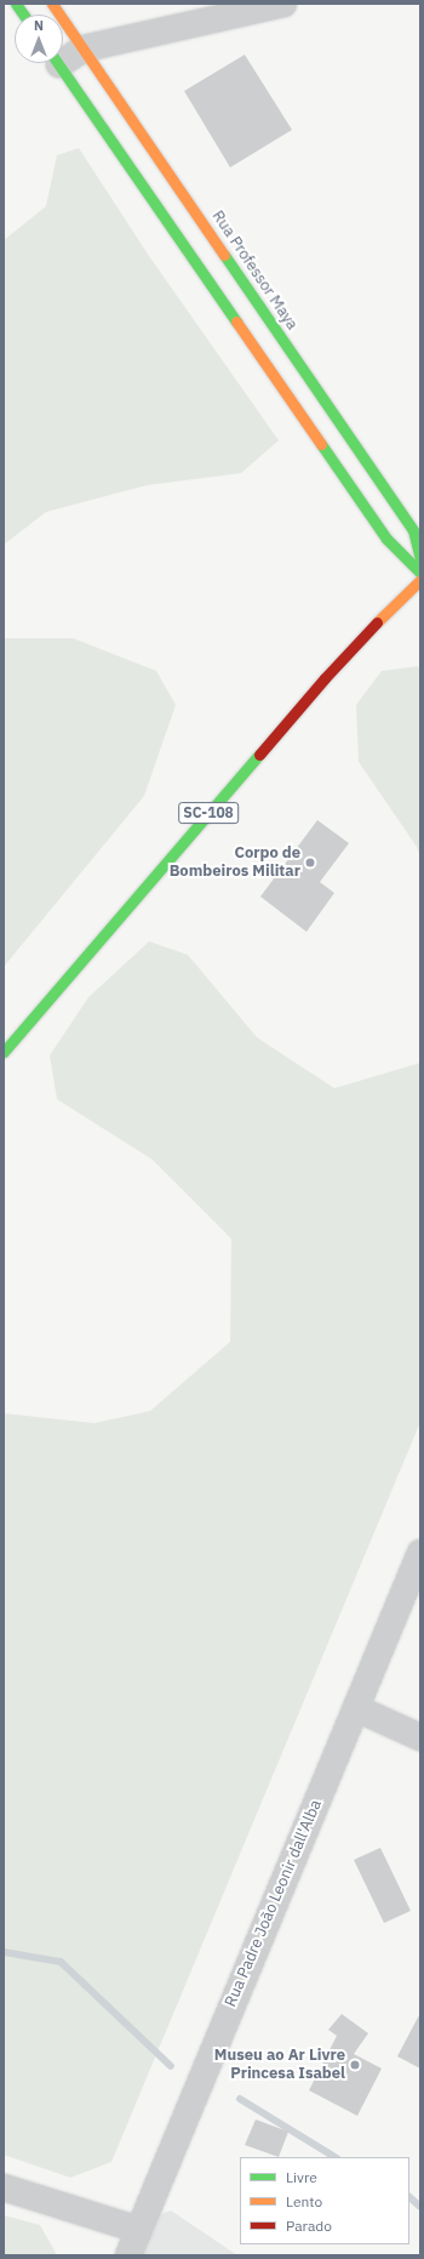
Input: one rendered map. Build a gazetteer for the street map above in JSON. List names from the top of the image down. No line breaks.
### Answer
{"streets":{"main road":["Rua Professor Maya","SC-108"],"street":["Rua Padre João Leonir dall'Alba"]},"places":["Corpo de Bombeiros Militar","Museu ao Ar Livre Princesa Isabel"],"legend":["Livre","Lento","Parado"],"north":"top"}
